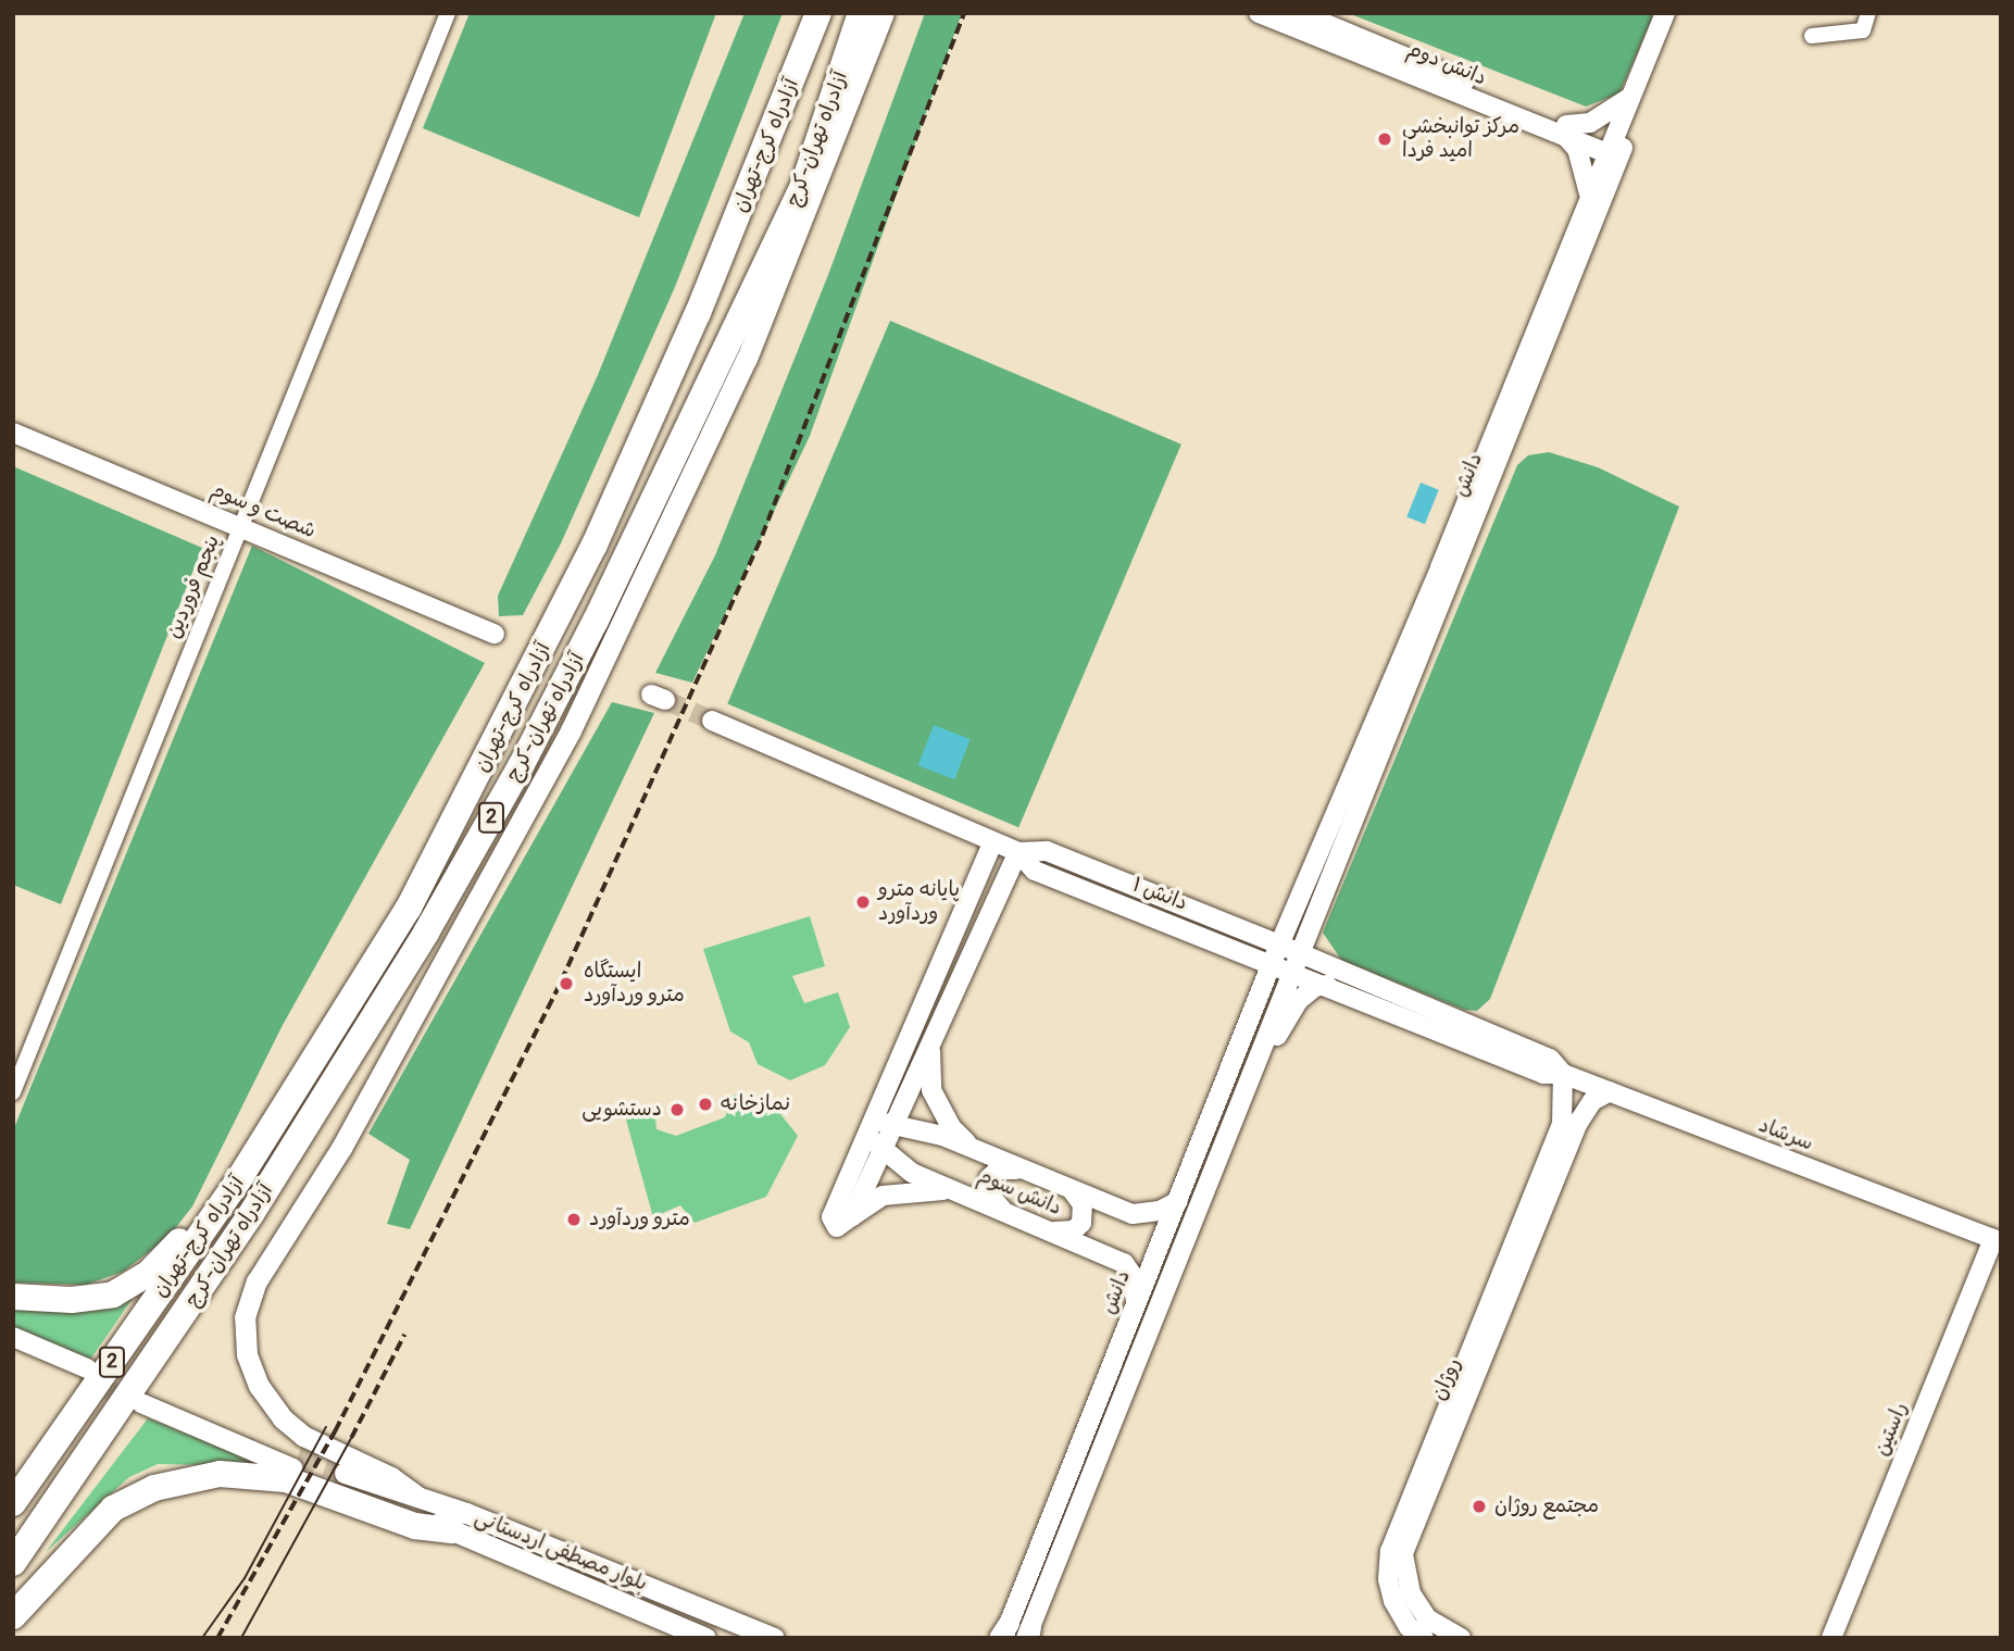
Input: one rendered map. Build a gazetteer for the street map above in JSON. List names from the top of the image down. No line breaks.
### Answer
{"streets":{"highway":["آزادراه تهران-کرج","آزادراه کرج-تهران","2"],"main road":["بلوار مصطفی اردستانی"],"street":["دانش دوم","دانش","شصت و سوم","پنجم فروردین","دانش ۱","سرشاد","دانش سوم","روژان","راستین"]},"crossings":[["دانش دوم","دانش"],["دانش","دانش ۱"],["دانش","سرشاد"],["دانش","دانش سوم"],["شصت و سوم","پنجم فروردین"],["دانش ۱","سرشاد"],["سرشاد","راستین"]],"places":["مرکز توانبخشی امید فردا","پایانه مترو وردآورد","ایستگاه مترو وردآورد","نمازخانه","دستشویی","مترو وردآورد","مجتمع روژان"]}
